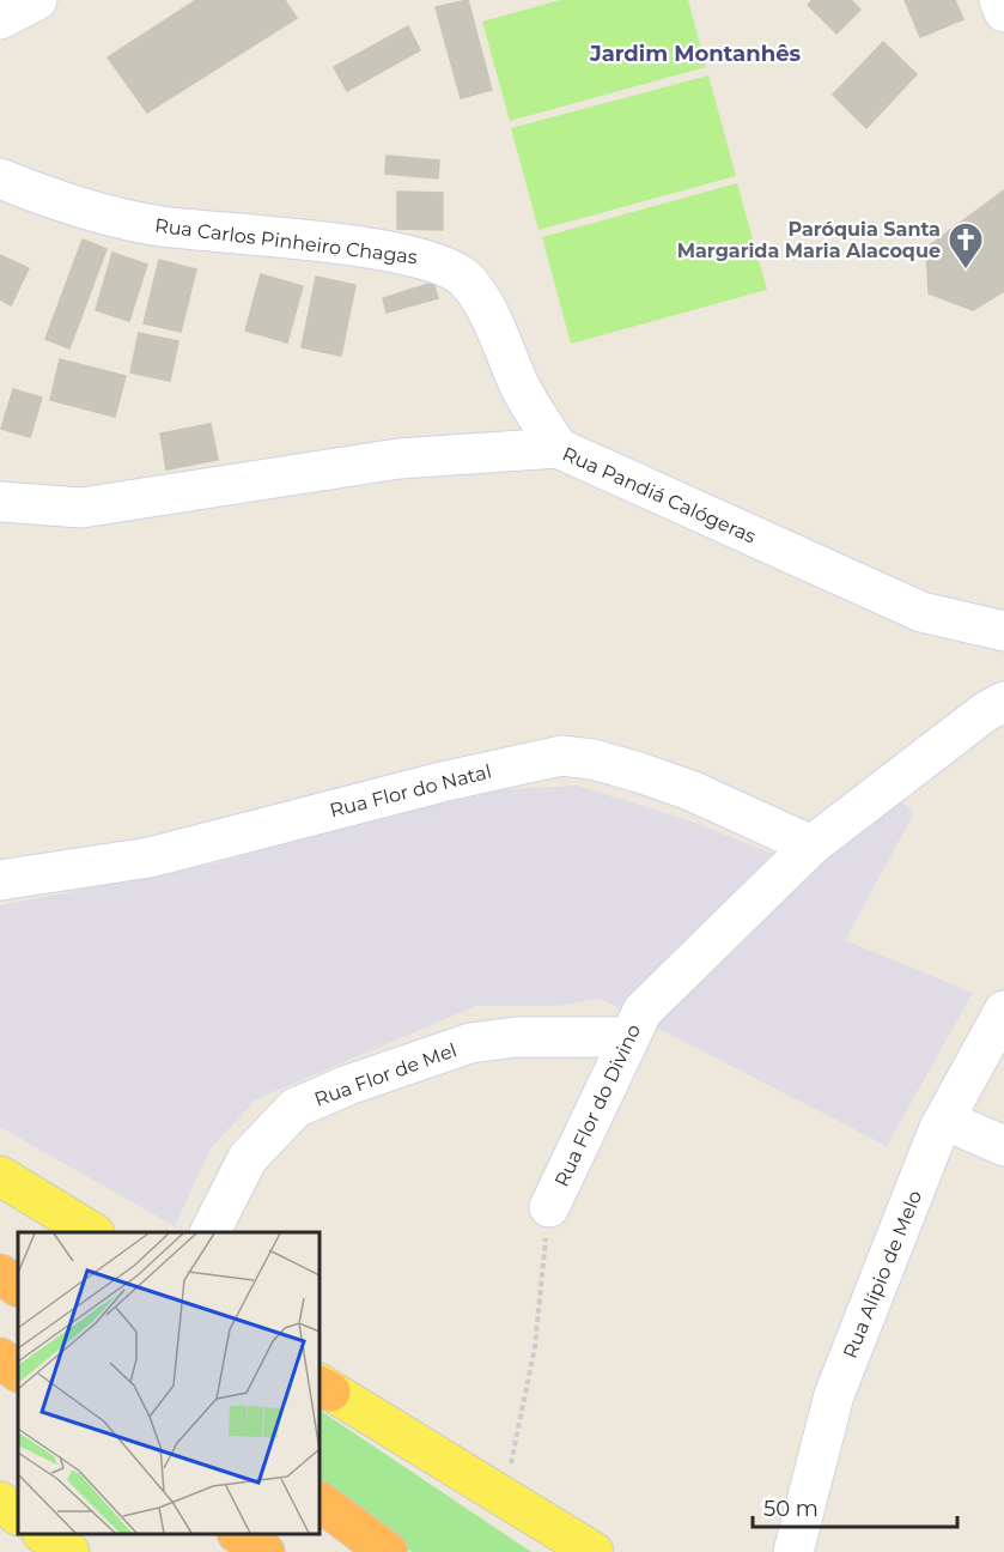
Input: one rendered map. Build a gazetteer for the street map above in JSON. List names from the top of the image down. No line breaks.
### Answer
{"streets":{"street":["Rua Carlos Pinheiro Chagas","Rua Pandiá Calógeras","Rua Flor do Natal","Rua Flor de Mel","Rua Flor do Divino","Rua Alípio de Melo"]},"crossings":[["Rua Carlos Pinheiro Chagas","Rua Pandiá Calógeras"],["Rua Flor do Natal","Rua Flor do Divino"],["Rua Flor de Mel","Rua Flor do Divino"]],"districts":["Jardim Montanhês"],"places":{"church":["Paróquia Santa Margarida Maria Alacoque"]},"scale_bar":"50 m"}
